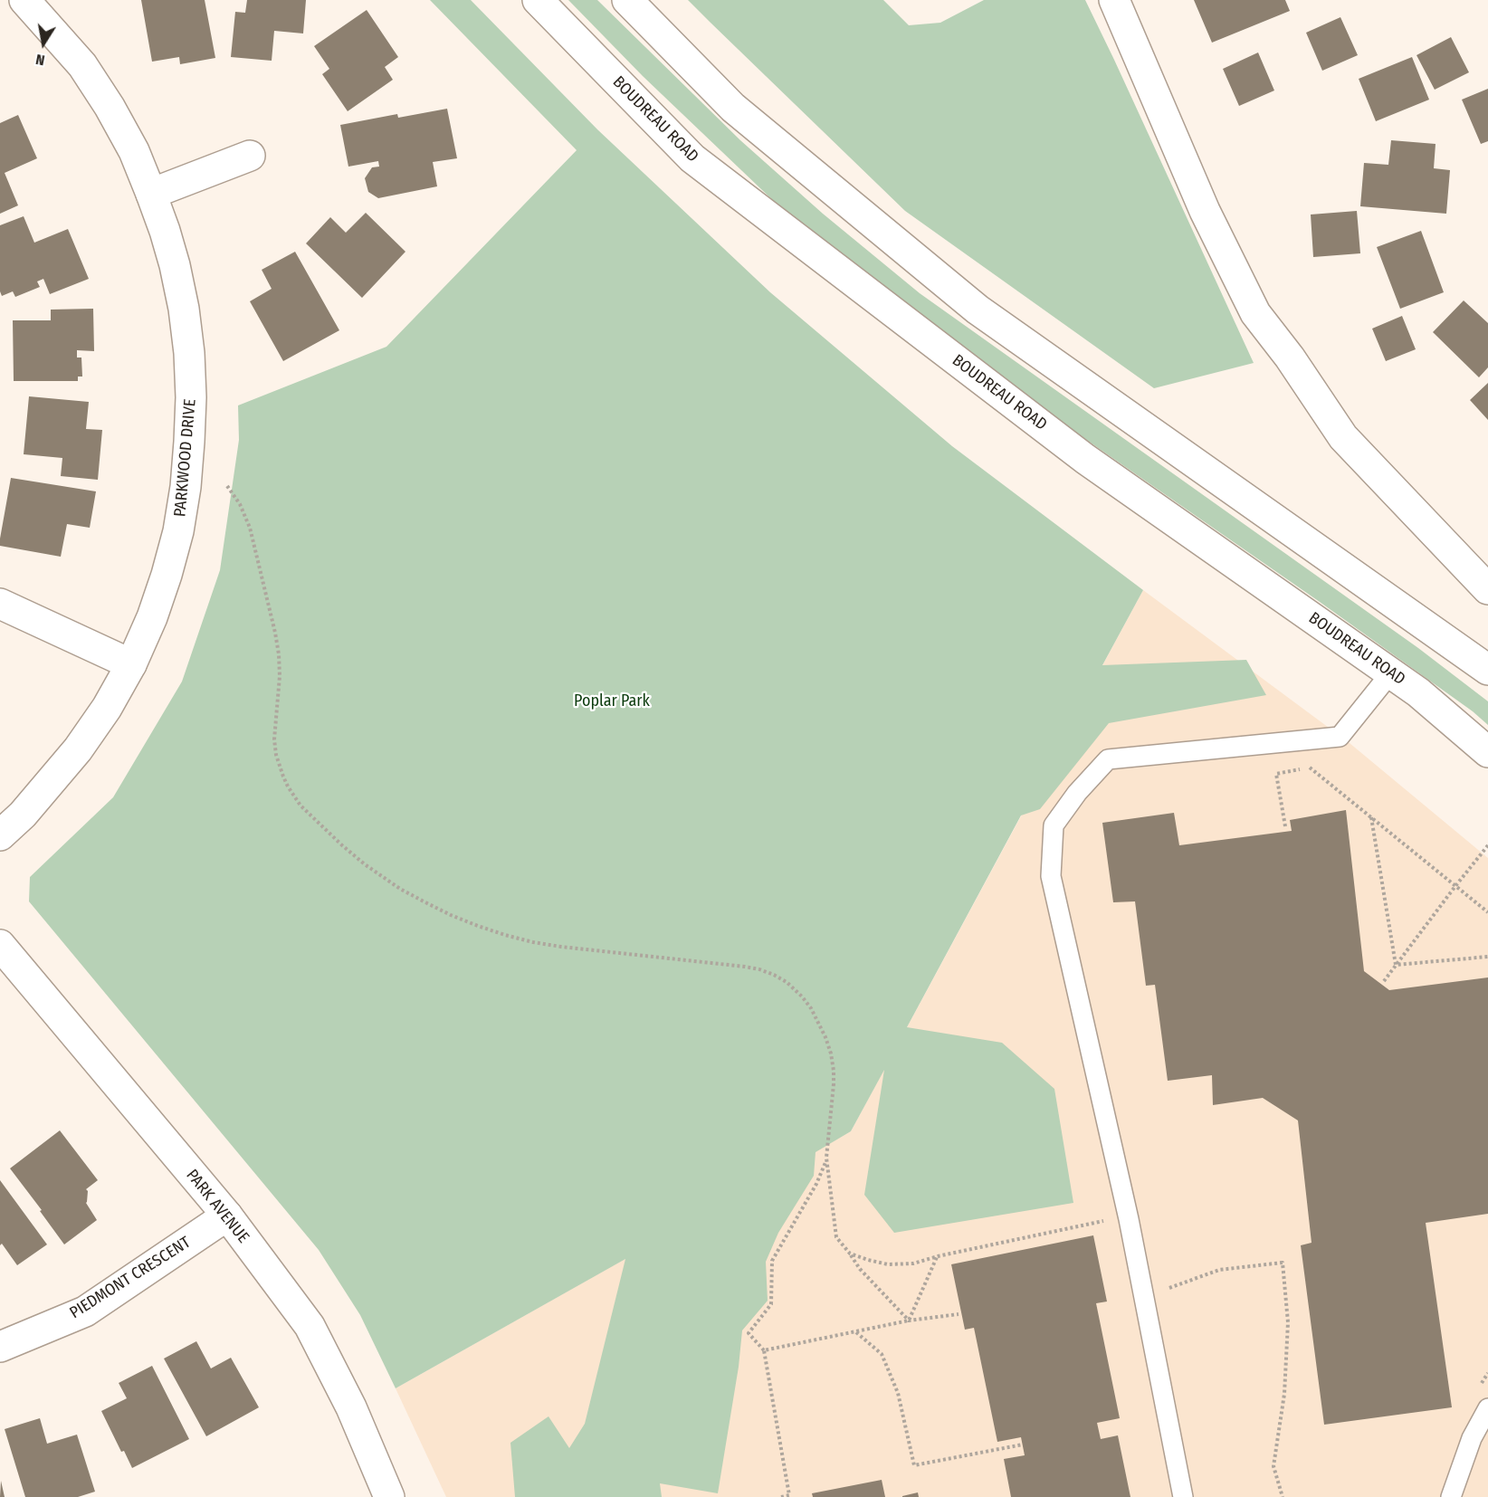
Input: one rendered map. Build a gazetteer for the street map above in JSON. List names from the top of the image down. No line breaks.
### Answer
{"streets":{"main road":["BOUDREAU ROAD","PARKWOOD DRIVE","PARK AVENUE","PIEDMONT CRESCENT"]},"crossings":[["PARK AVENUE","PIEDMONT CRESCENT"]],"parks":["Poplar Park"],"north":"bottom"}
